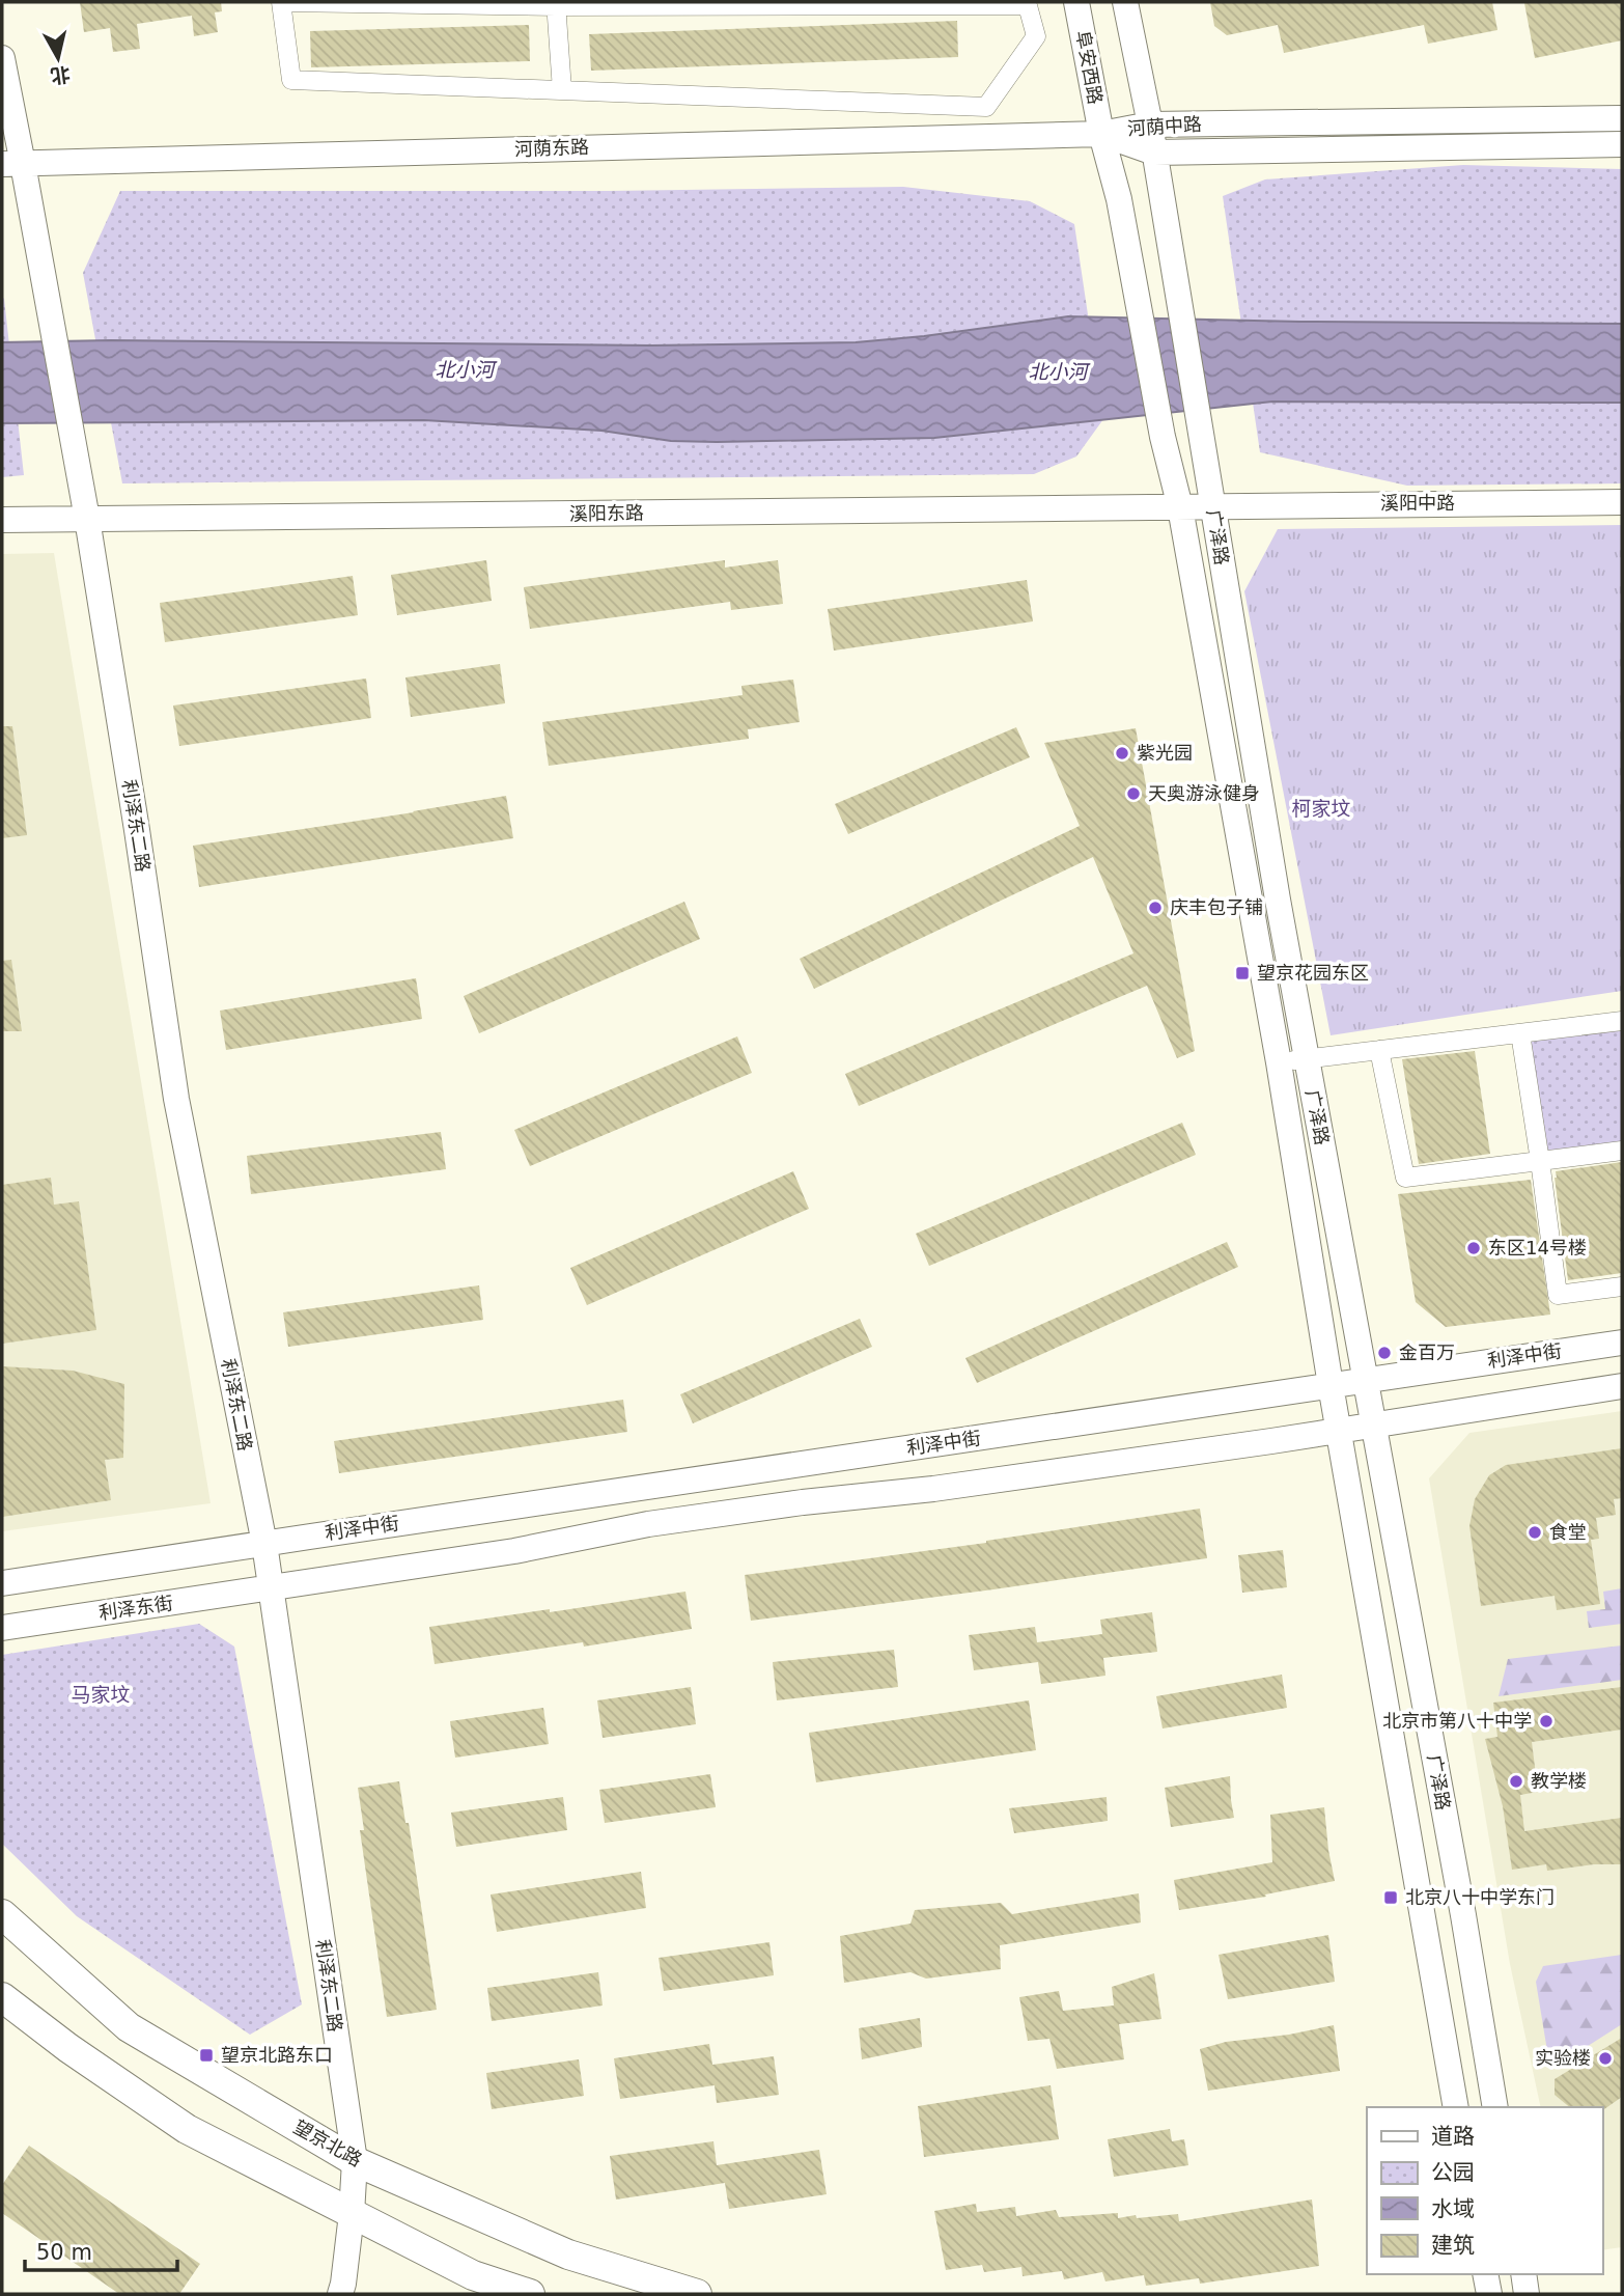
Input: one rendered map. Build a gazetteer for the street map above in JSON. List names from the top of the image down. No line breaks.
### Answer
{"streets":{"main road":["望京北路"],"street":["阜安西路","河荫中路","河荫东路","溪阳中路","溪阳东路","广泽路","利泽东二路","利泽中街","利泽东街"]},"crossings":[["阜安西路","河荫中路"],["阜安西路","河荫东路"],["阜安西路","广泽路"],["河荫中路","河荫东路"],["河荫中路","广泽路"],["河荫东路","广泽路"],["河荫东路","利泽东二路"],["溪阳中路","溪阳东路"],["溪阳中路","广泽路"],["溪阳东路","广泽路"],["溪阳东路","利泽东二路"],["广泽路","利泽中街"],["利泽东二路","利泽中街"],["利泽东二路","利泽东街"],["利泽东二路","望京北路"]],"districts":["柯家坟","马家坟"],"water":["北小河"],"places":{"other":["紫光园","天奥游泳健身","庆丰包子铺","东区14号楼","金百万","食堂","北京市第八十中学","教学楼","实验楼"],"transit":["望京花园东区","北京八十中学东门","望京北路东口"]},"legend":["道路","公园","水域","建筑"],"scale_bar":"50 m","north":"bottom"}
